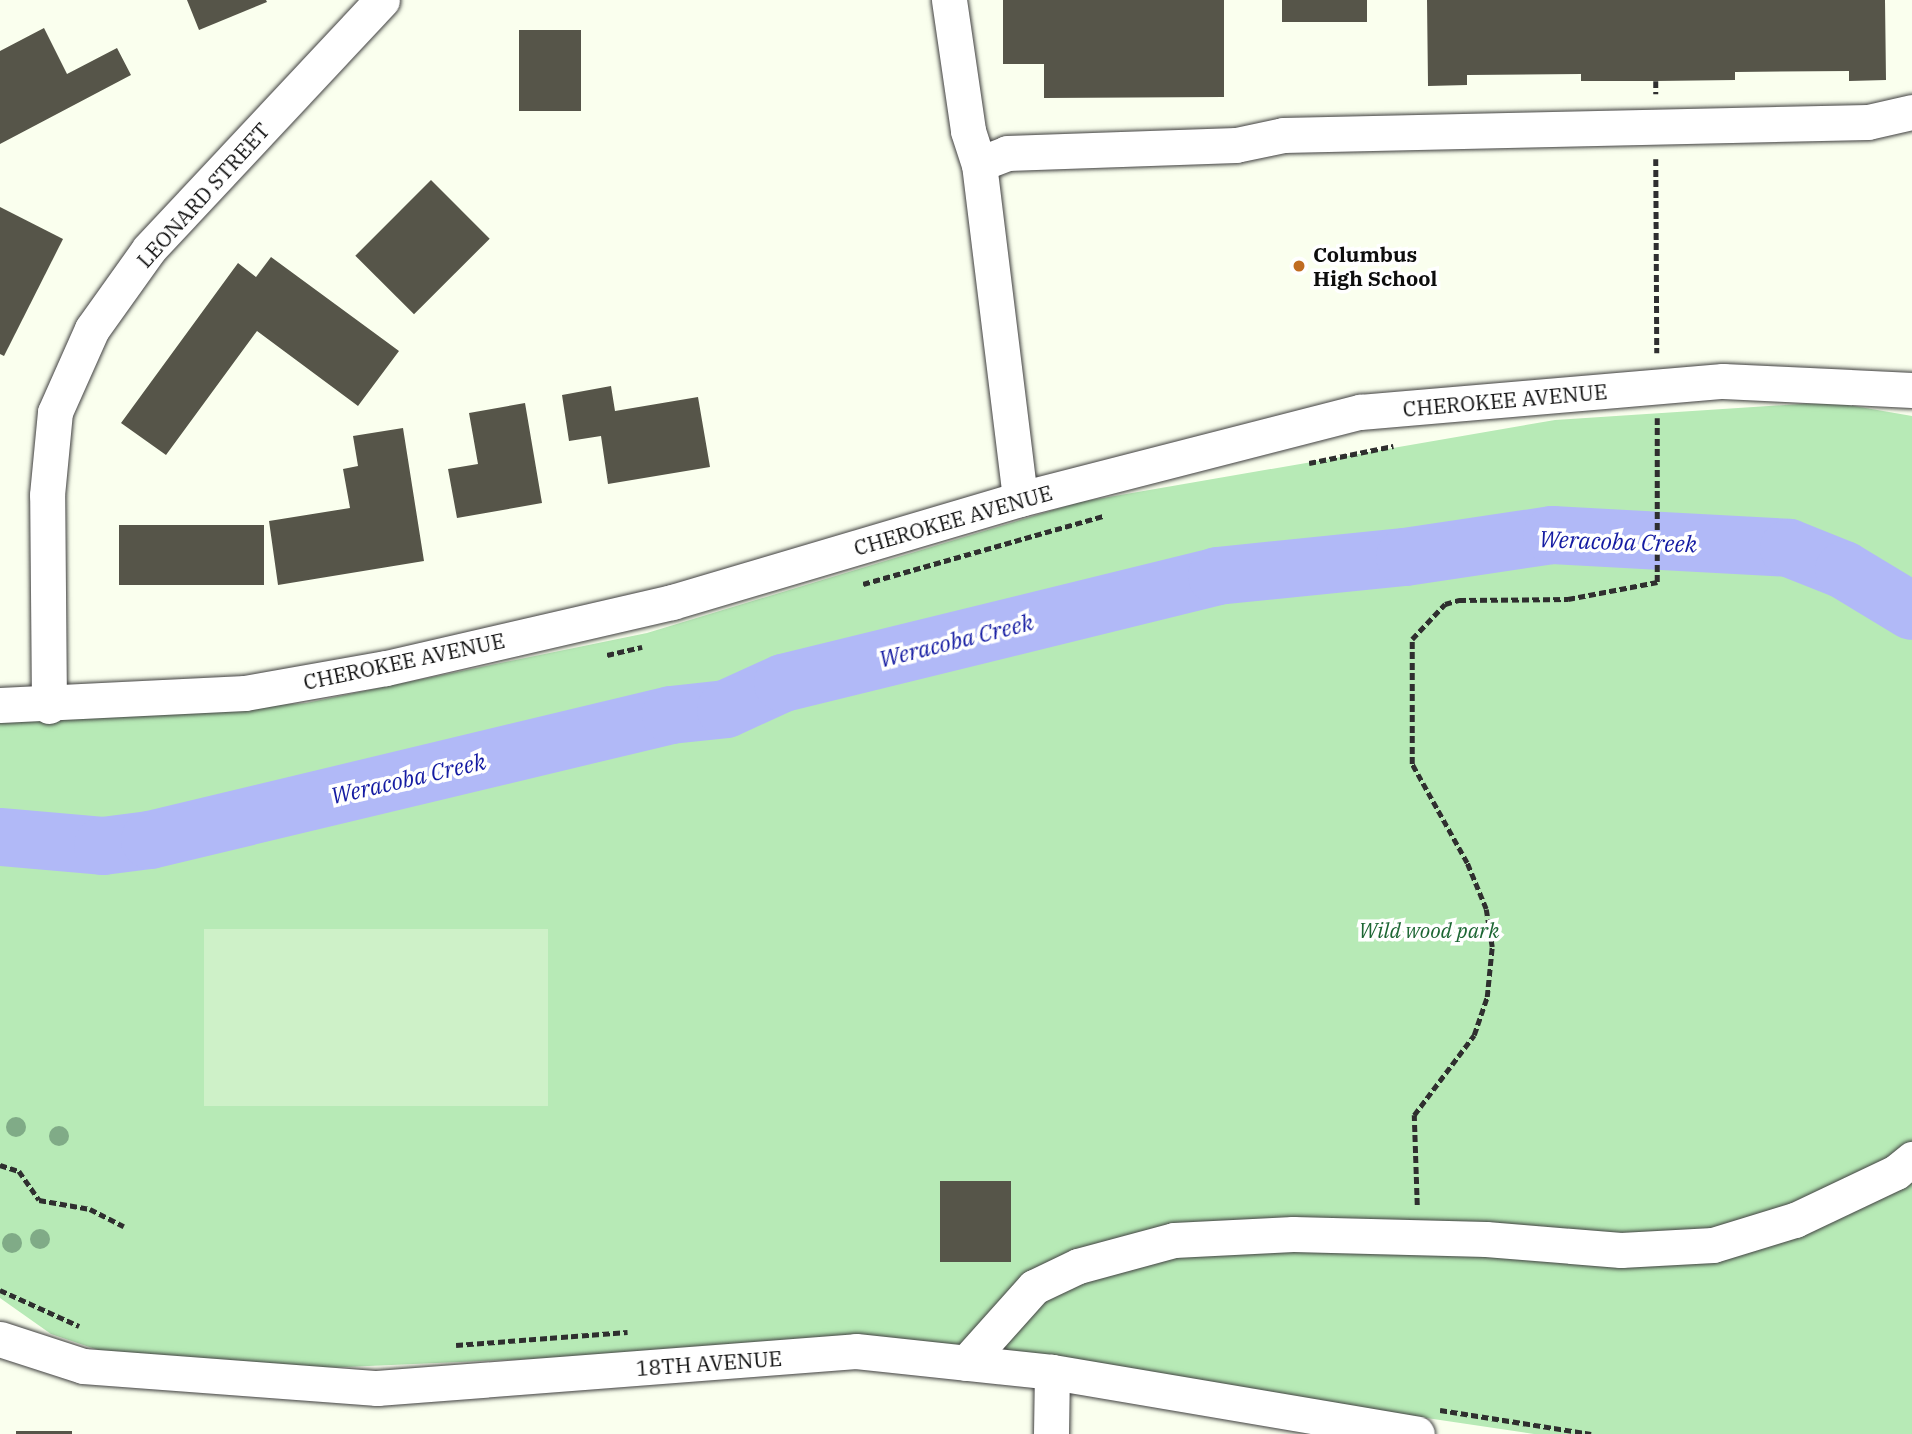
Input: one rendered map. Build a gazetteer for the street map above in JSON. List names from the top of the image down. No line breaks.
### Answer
{"streets":{"street":["LEONARD STREET","CHEROKEE AVENUE","18TH AVENUE"]},"crossings":[["LEONARD STREET","CHEROKEE AVENUE"]],"water":["Weracoba Creek"],"parks":["Wild wood park"],"places":["Columbus High School"]}
